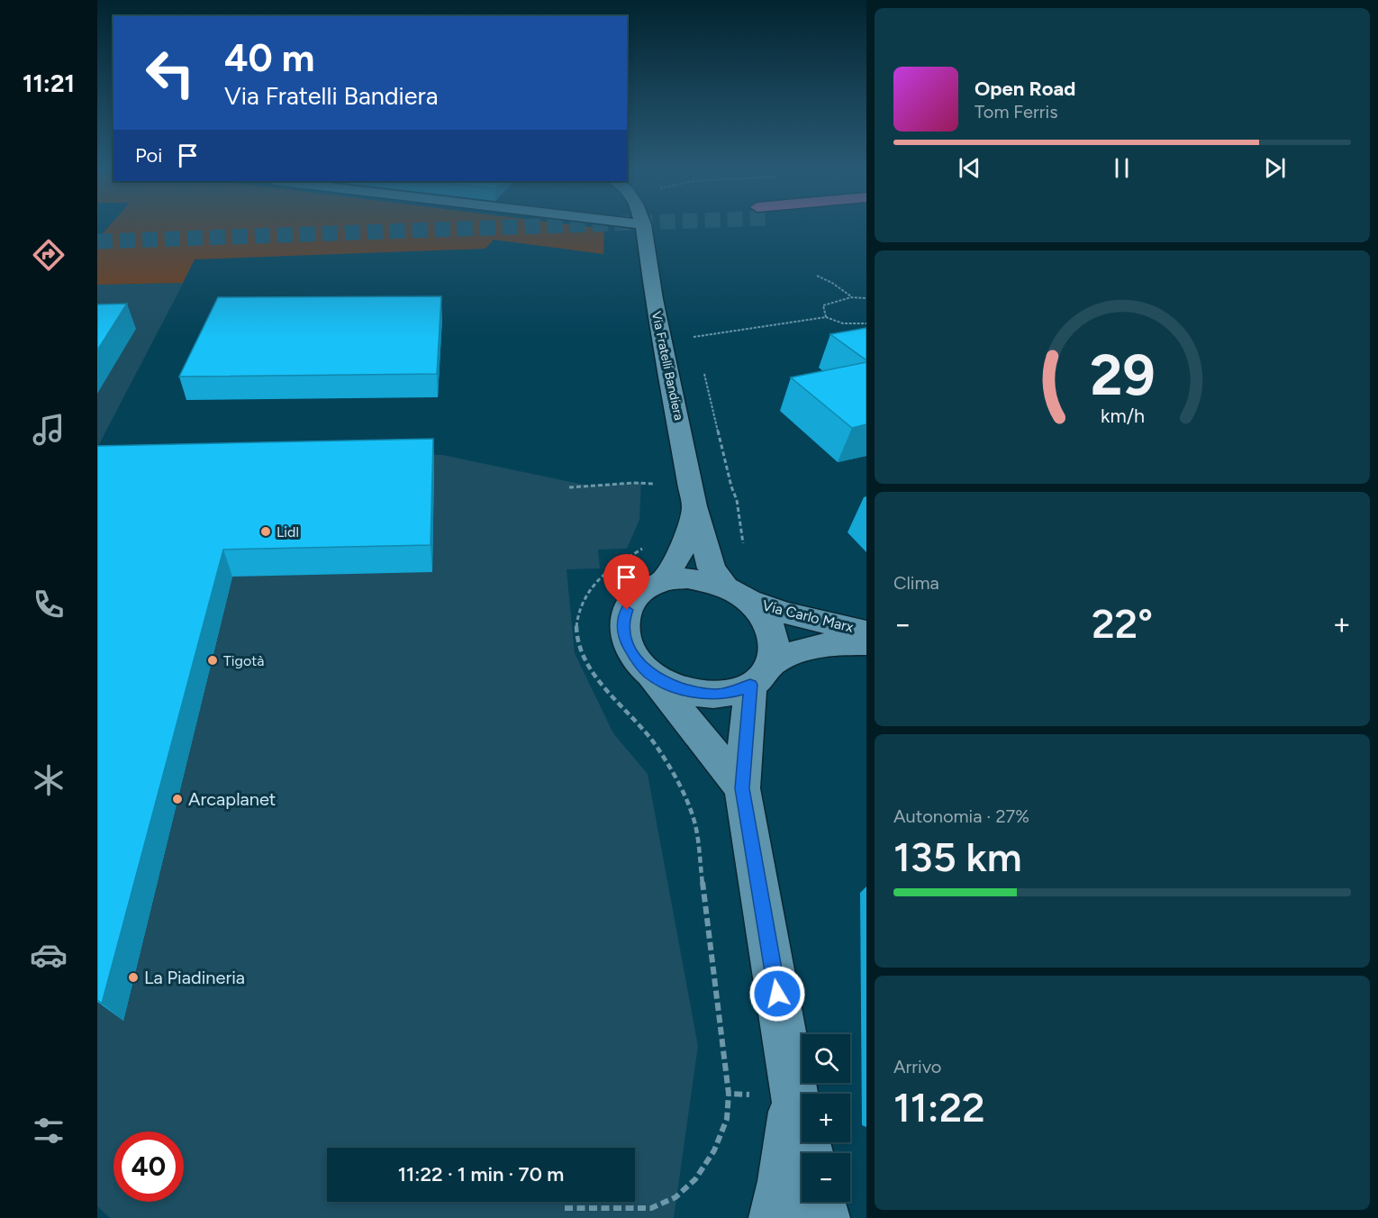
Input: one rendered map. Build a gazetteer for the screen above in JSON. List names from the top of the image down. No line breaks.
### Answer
{"streets":{"street":["Via Fratelli Bandiera","Via Carlo Marx"]},"crossings":[["Via Fratelli Bandiera","Via Carlo Marx"]],"places":["Lidl","Tigotà","Arcaplanet","La Piadineria"],"page":{"tabs":"11:21","turn":["40 m","Via Fratelli Bandiera"],"song":["Open Road","Tom Ferris"],"then":"Poi","tile":["Clima",["Autonomia · 27%","135 km"],["Arrivo","11:22"]],"heat":["−","22°","+"],"map_buttons":["+","−"],"limit":"40","trip":"11:22 · 1 min · 70 m","gauge":["29","km/h"]}}
